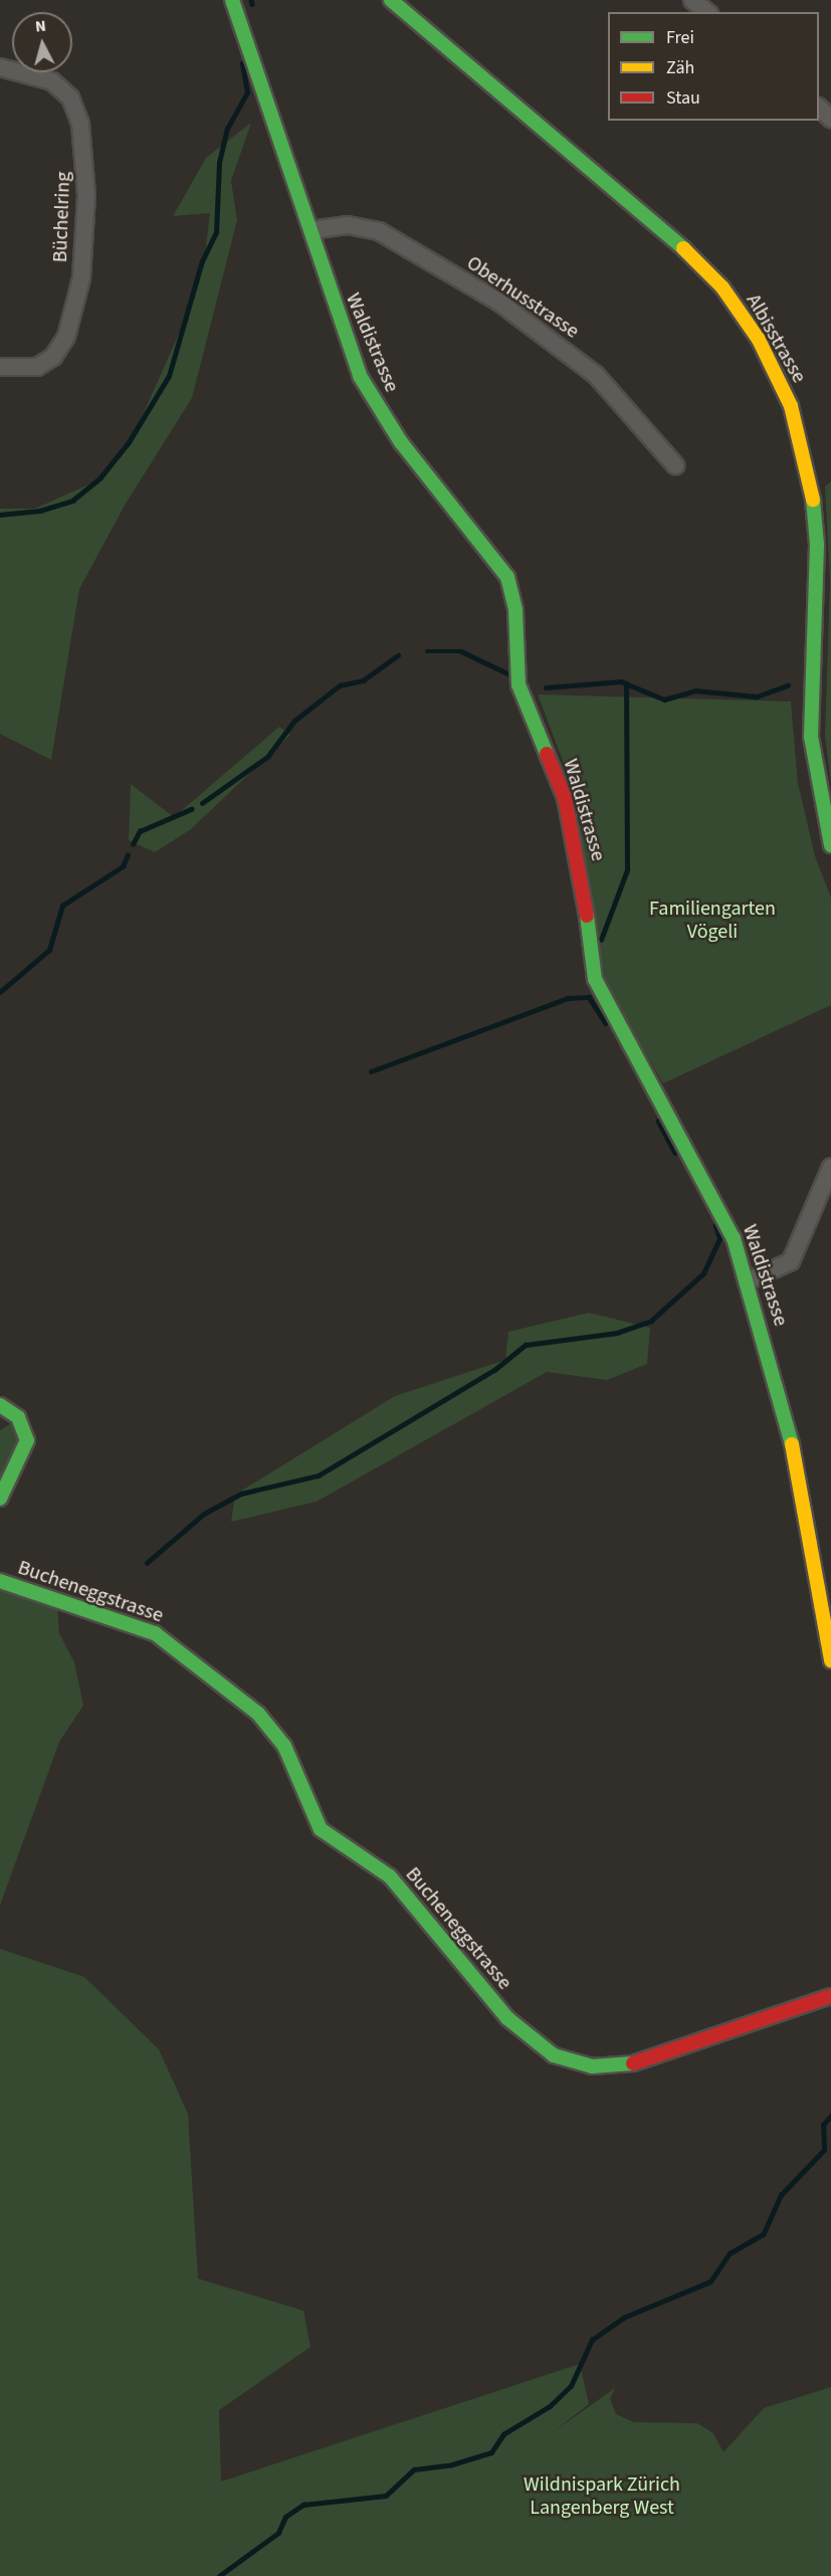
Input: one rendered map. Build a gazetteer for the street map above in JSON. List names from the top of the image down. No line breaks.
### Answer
{"streets":{"street":["Büchelring","Oberhusstrasse","Albisstrasse","Waldistrasse","Bucheneggstrasse"]},"crossings":[["Oberhusstrasse","Waldistrasse"]],"parks":["Familiengarten Vögeli","Wildnispark Zürich Langenberg West"],"legend":["Frei","Zäh","Stau"],"north":"top"}
